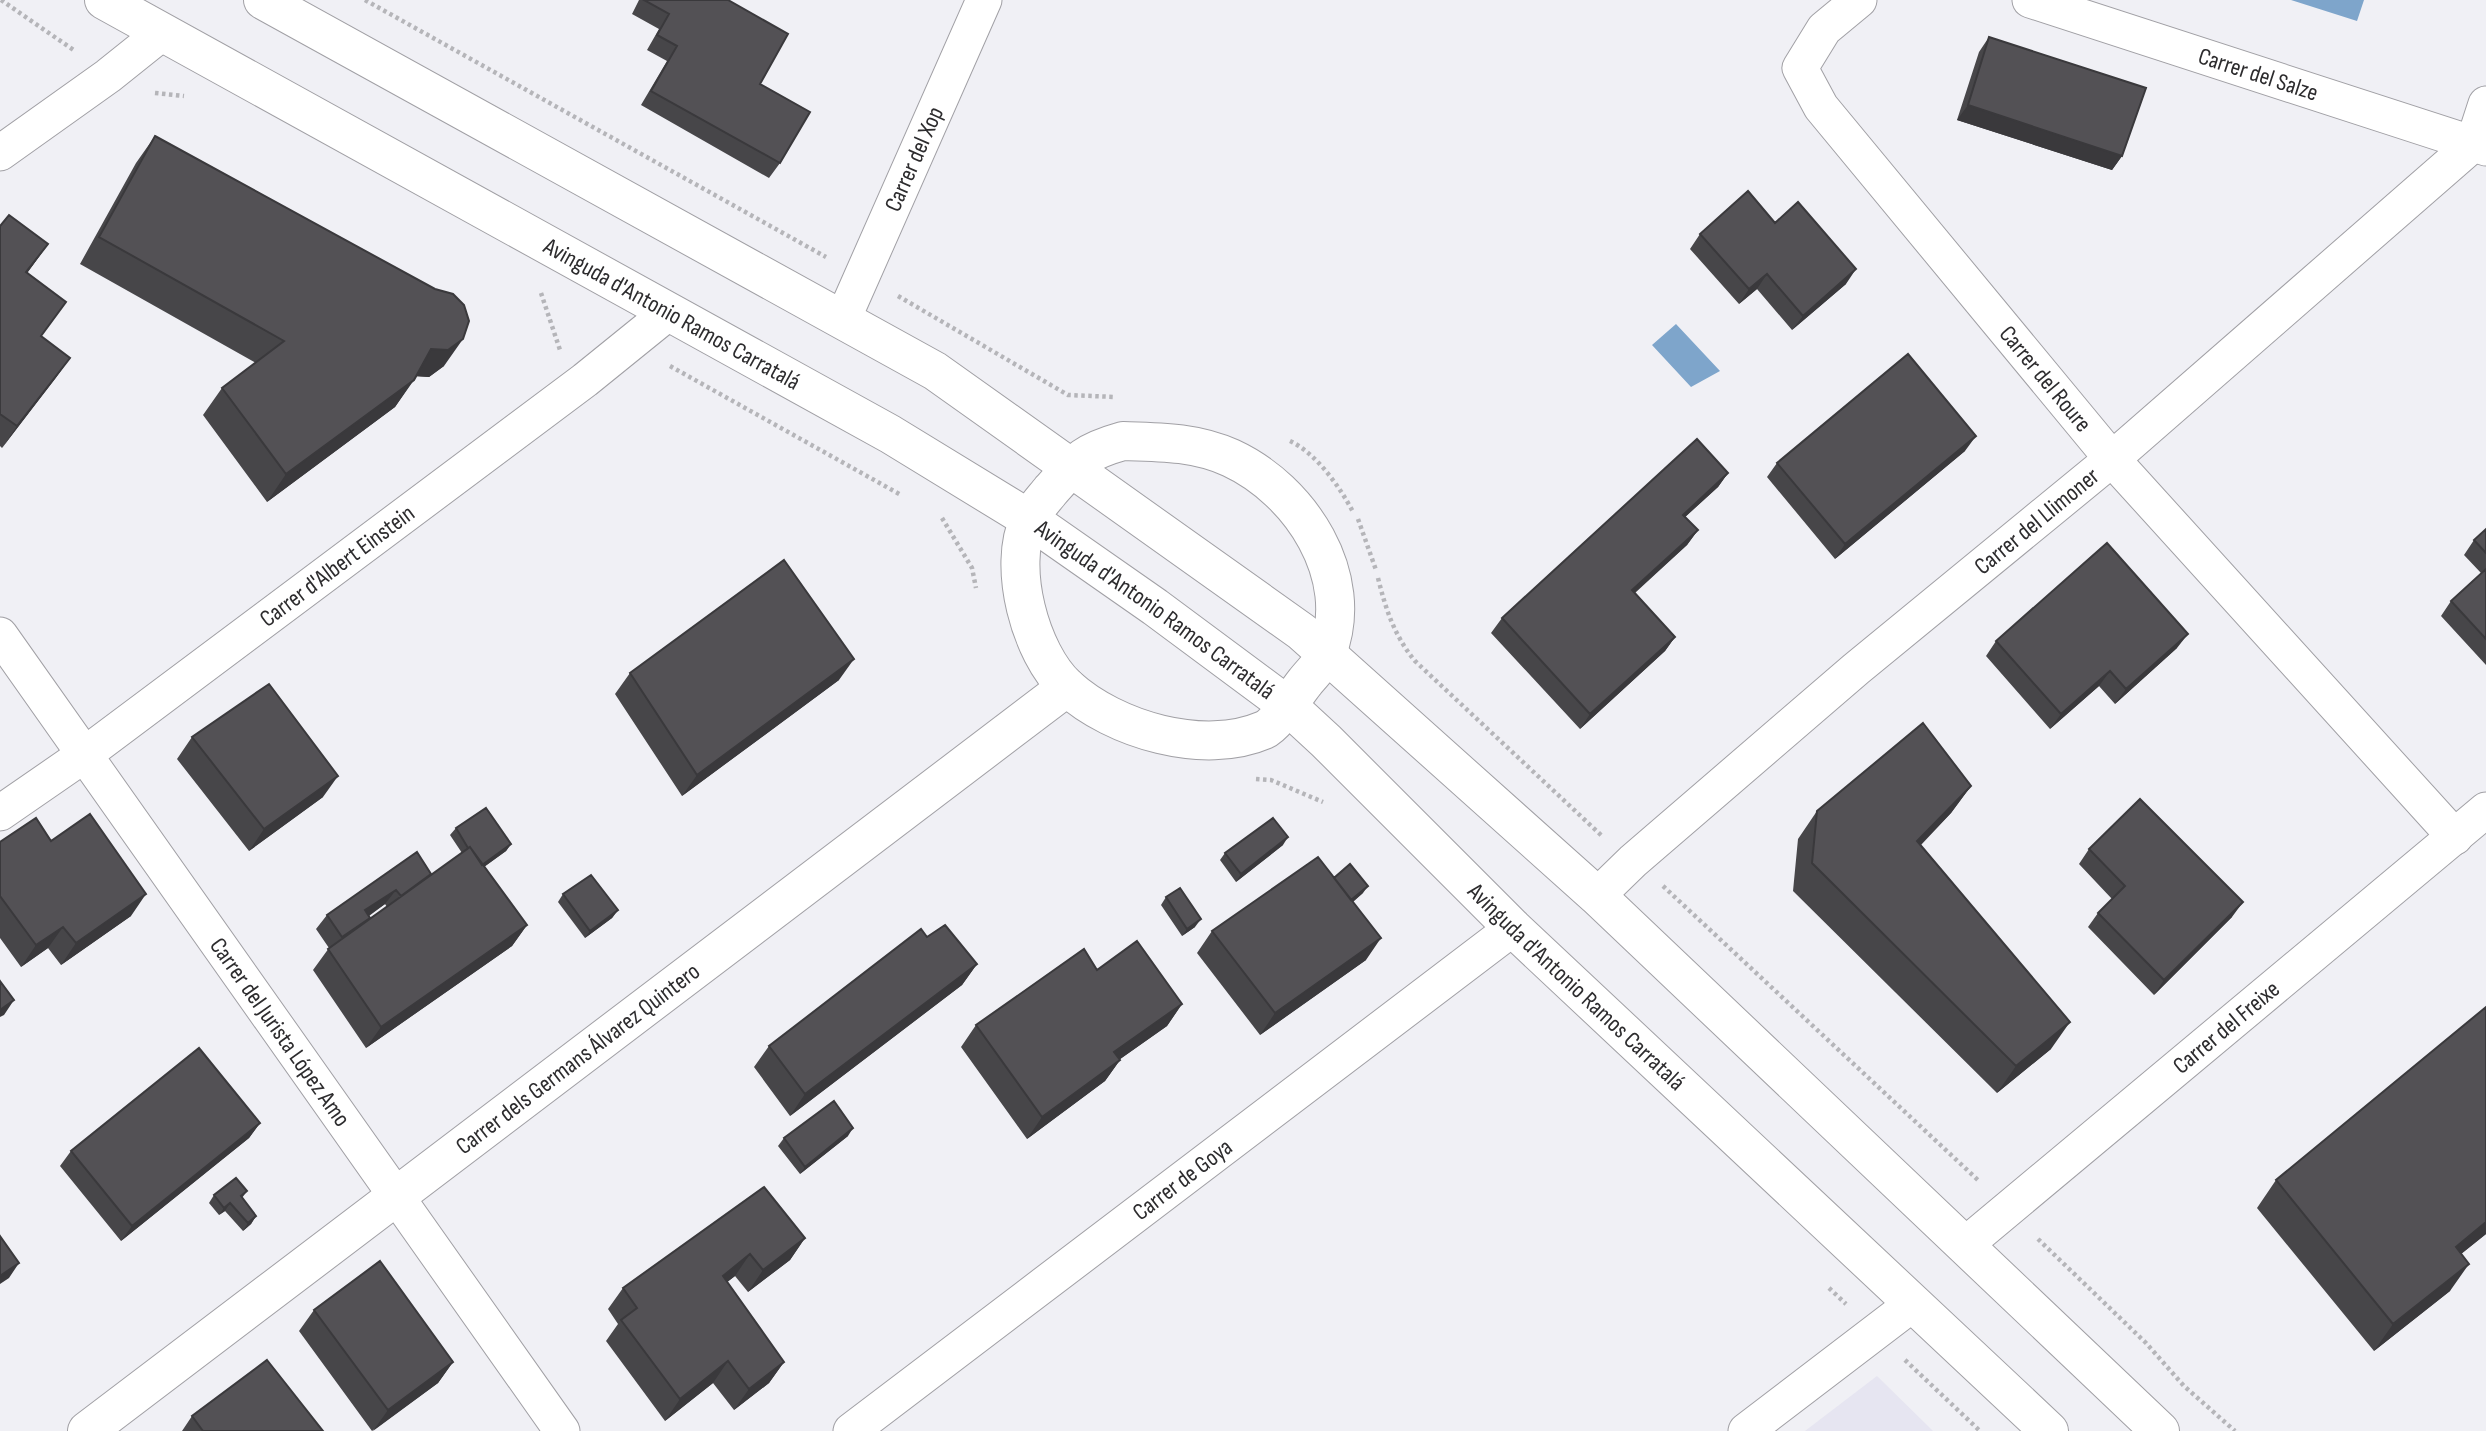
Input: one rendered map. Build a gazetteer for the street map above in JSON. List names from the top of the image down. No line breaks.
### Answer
{"streets":{"main road":["Avinguda d'Antonio Ramos Carratalá","Carrer dels Germans Álvarez Quintero"],"street":["Carrer del Salze","Carrer del Xop","Carrer del Roure","Carrer del Llimoner","Carrer d'Albert Einstein","Carrer del Freixe","Carrer del Jurista López Amo","Carrer de Goya"]},"crossings":[["Carrer del Salze","Carrer del Llimoner"],["Avinguda d'Antonio Ramos Carratalá","Carrer d'Albert Einstein"],["Avinguda d'Antonio Ramos Carratalá","Carrer de Goya"],["Carrer del Roure","Carrer del Llimoner"],["Carrer del Roure","Carrer del Freixe"],["Carrer d'Albert Einstein","Carrer del Jurista López Amo"],["Carrer del Jurista López Amo","Carrer dels Germans Álvarez Quintero"]]}
